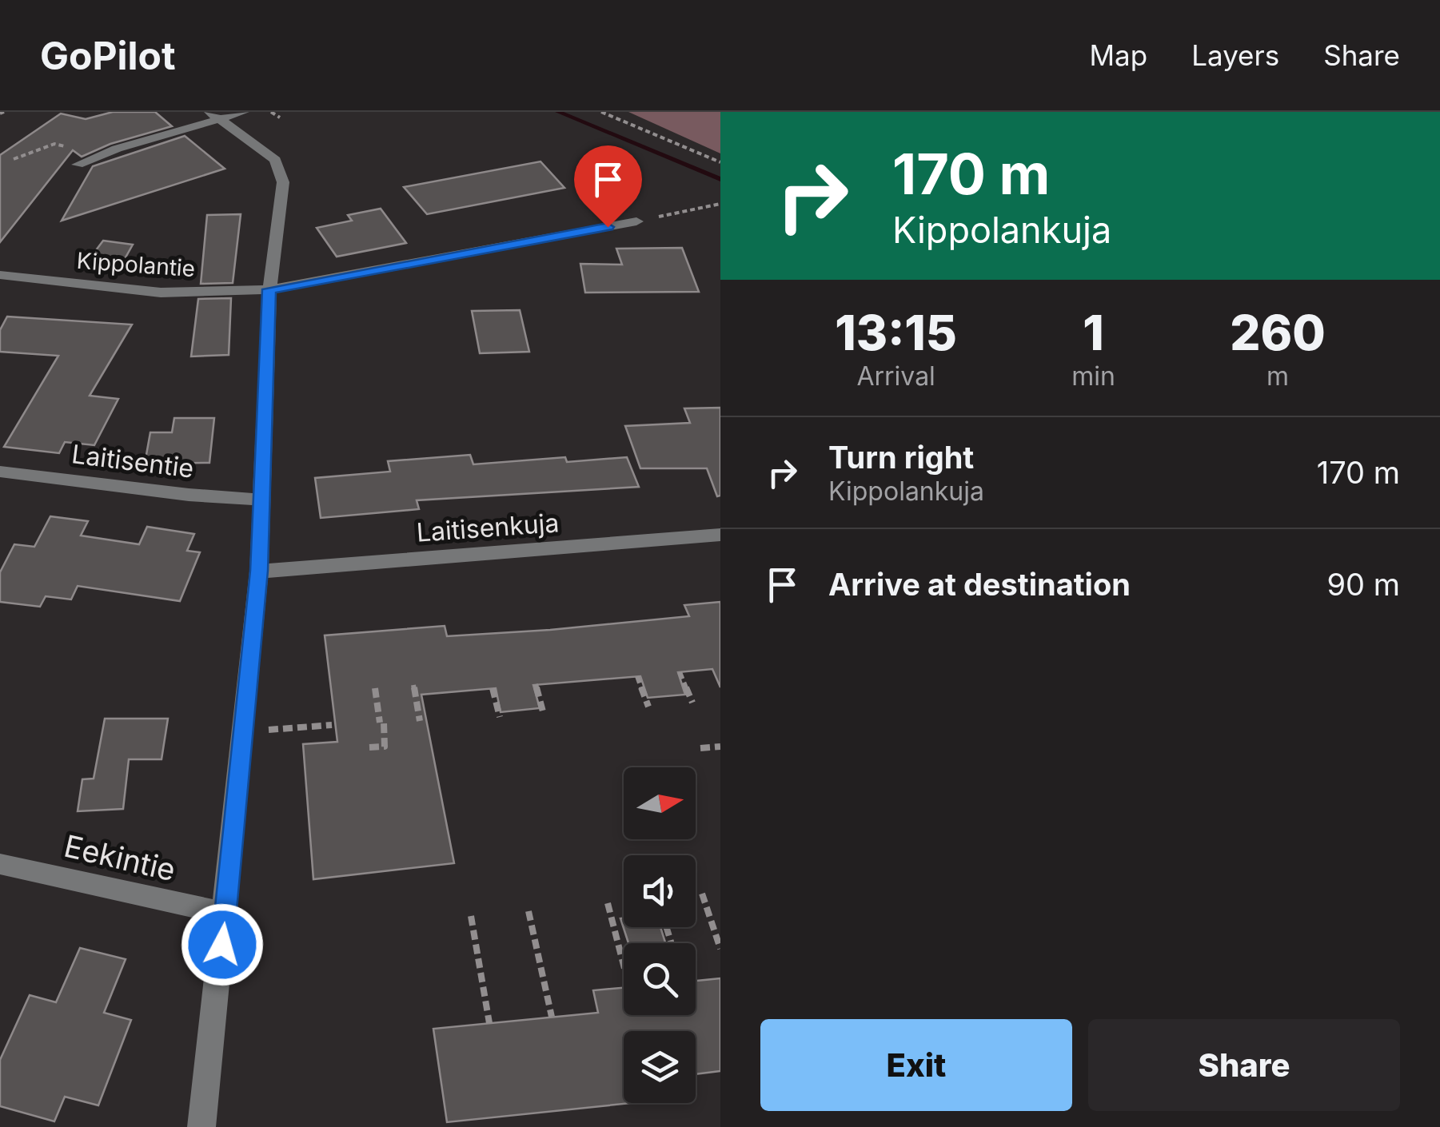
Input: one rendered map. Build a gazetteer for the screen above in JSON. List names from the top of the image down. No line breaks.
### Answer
{"streets":{"street":["Kippolantie","Laitisentie","Laitisenkuja","Eekintie"]},"north":"right","page":{"header":"GoPilot","nav":["Map","Layers","Share"],"turn":["170 m","Kippolankuja"],"eta":["13:15","Arrival","1","min","260","m"],"list":[{"name":"Turn right","note":"Kippolankuja","value":"170 m"},{"name":"Arrive at destination","value":"90 m"}],"buttons":["Exit","Share"]}}
